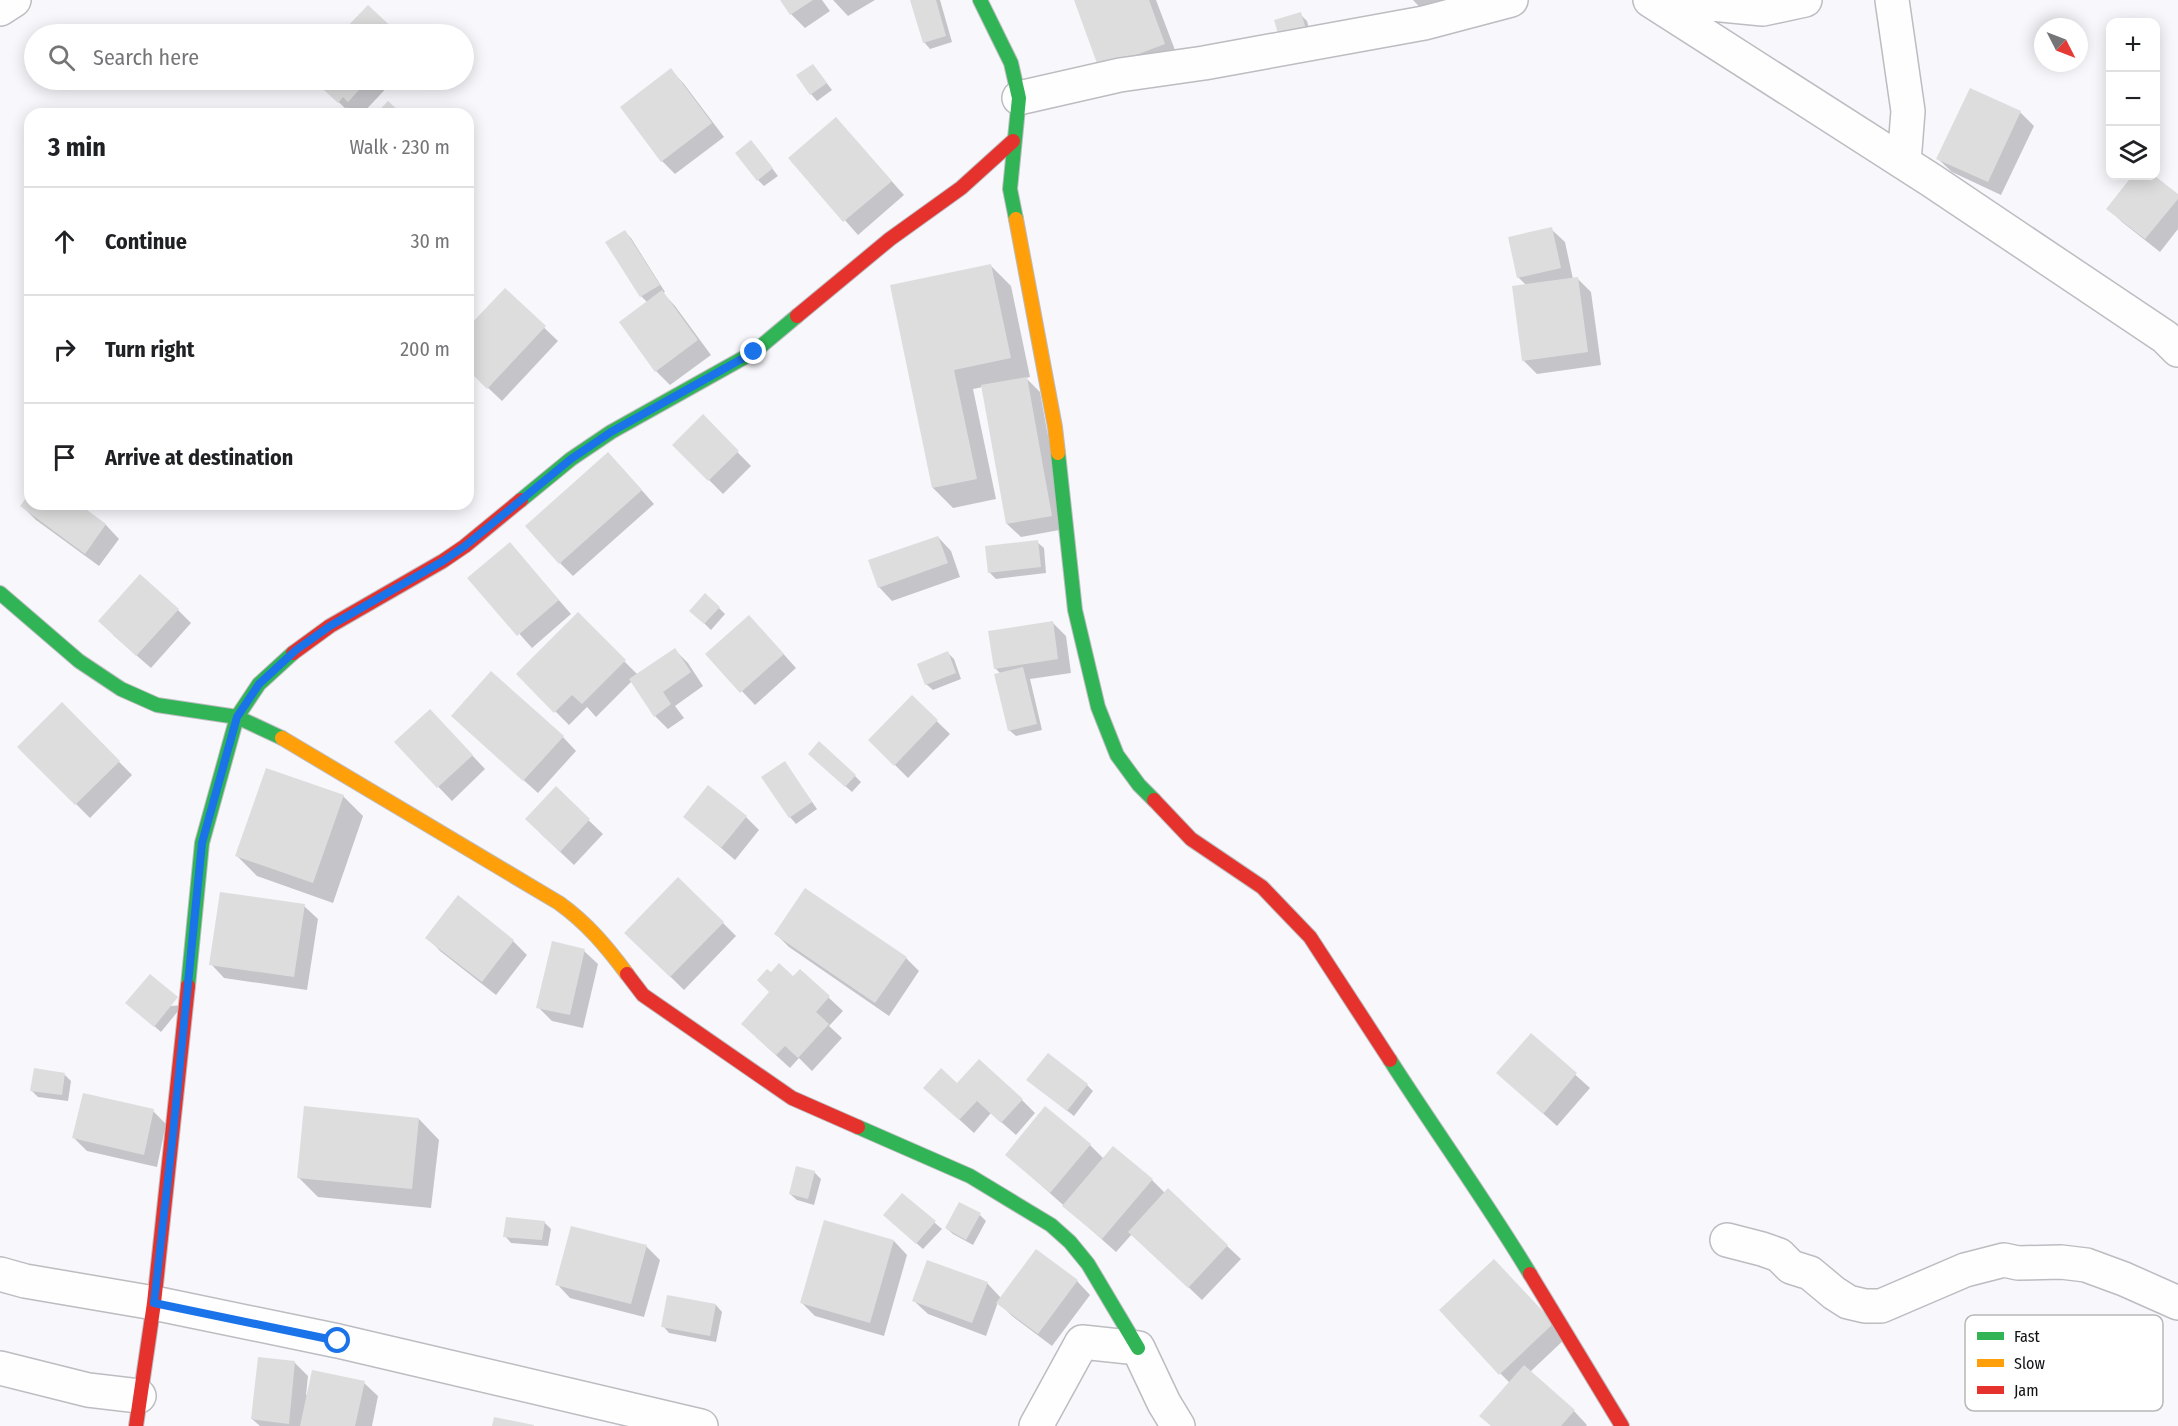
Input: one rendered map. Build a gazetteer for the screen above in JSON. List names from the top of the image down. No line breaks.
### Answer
{"legend":["Fast","Slow","Jam"],"north":"bottom right","page":{"map_buttons":["+","−"],"search":"Search here","heading":["3 min","Walk · 230 m"],"list":[["Continue","30 m"],["Turn right","200 m"],"Arrive at destination"]}}
